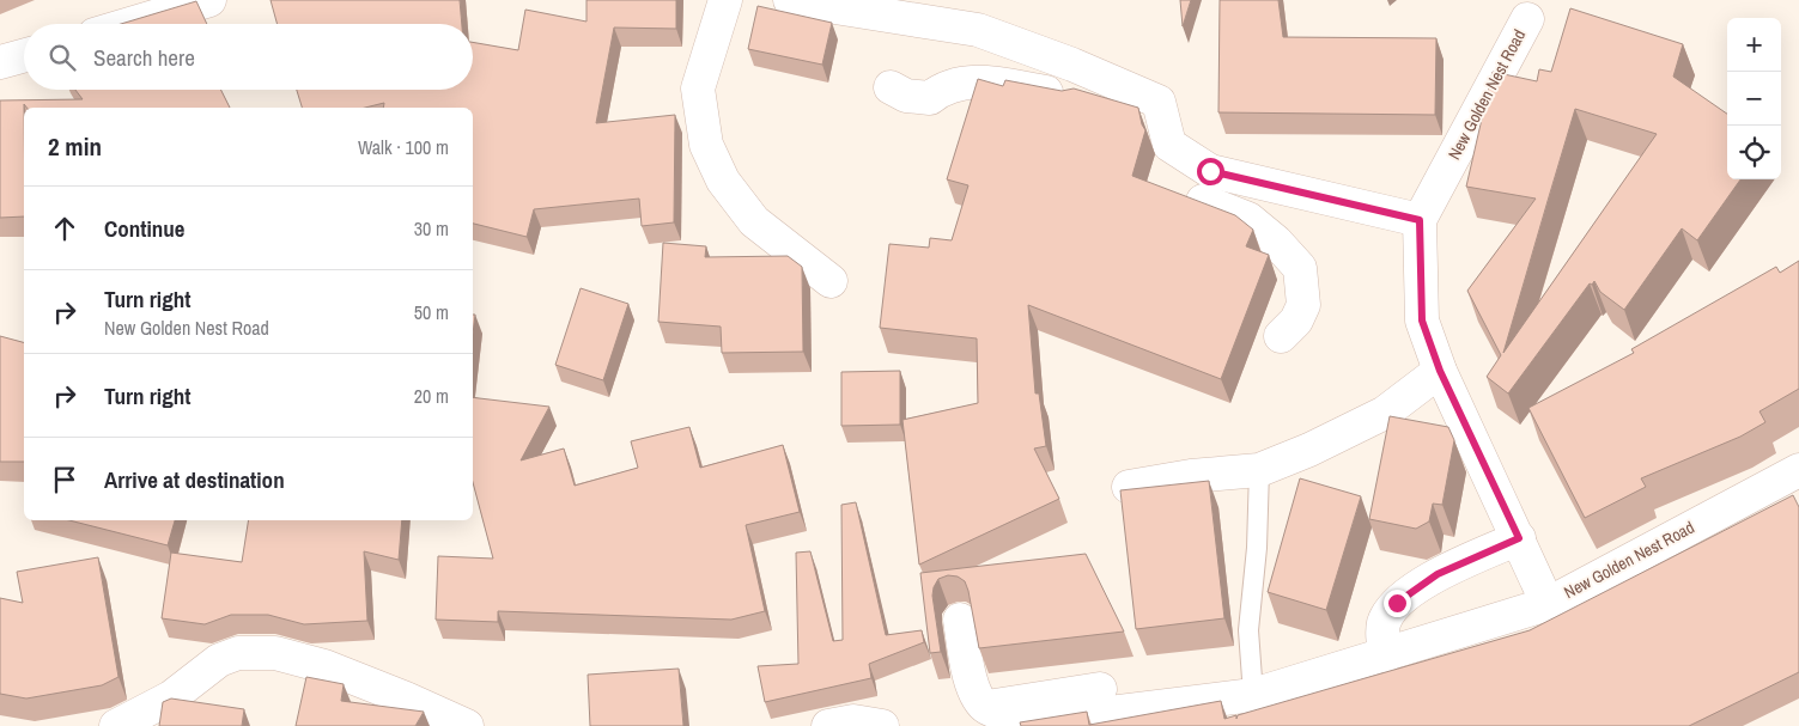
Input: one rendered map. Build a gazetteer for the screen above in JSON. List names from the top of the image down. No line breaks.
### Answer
{"streets":{"street":["New Golden Nest Road"]},"page":{"map_buttons":["+","−"],"search":"Search here","heading":["2 min","Walk · 100 m"],"list":[["Continue","30 m"],["Turn right","New Golden Nest Road","50 m"],["Turn right","20 m"],"Arrive at destination"]}}
